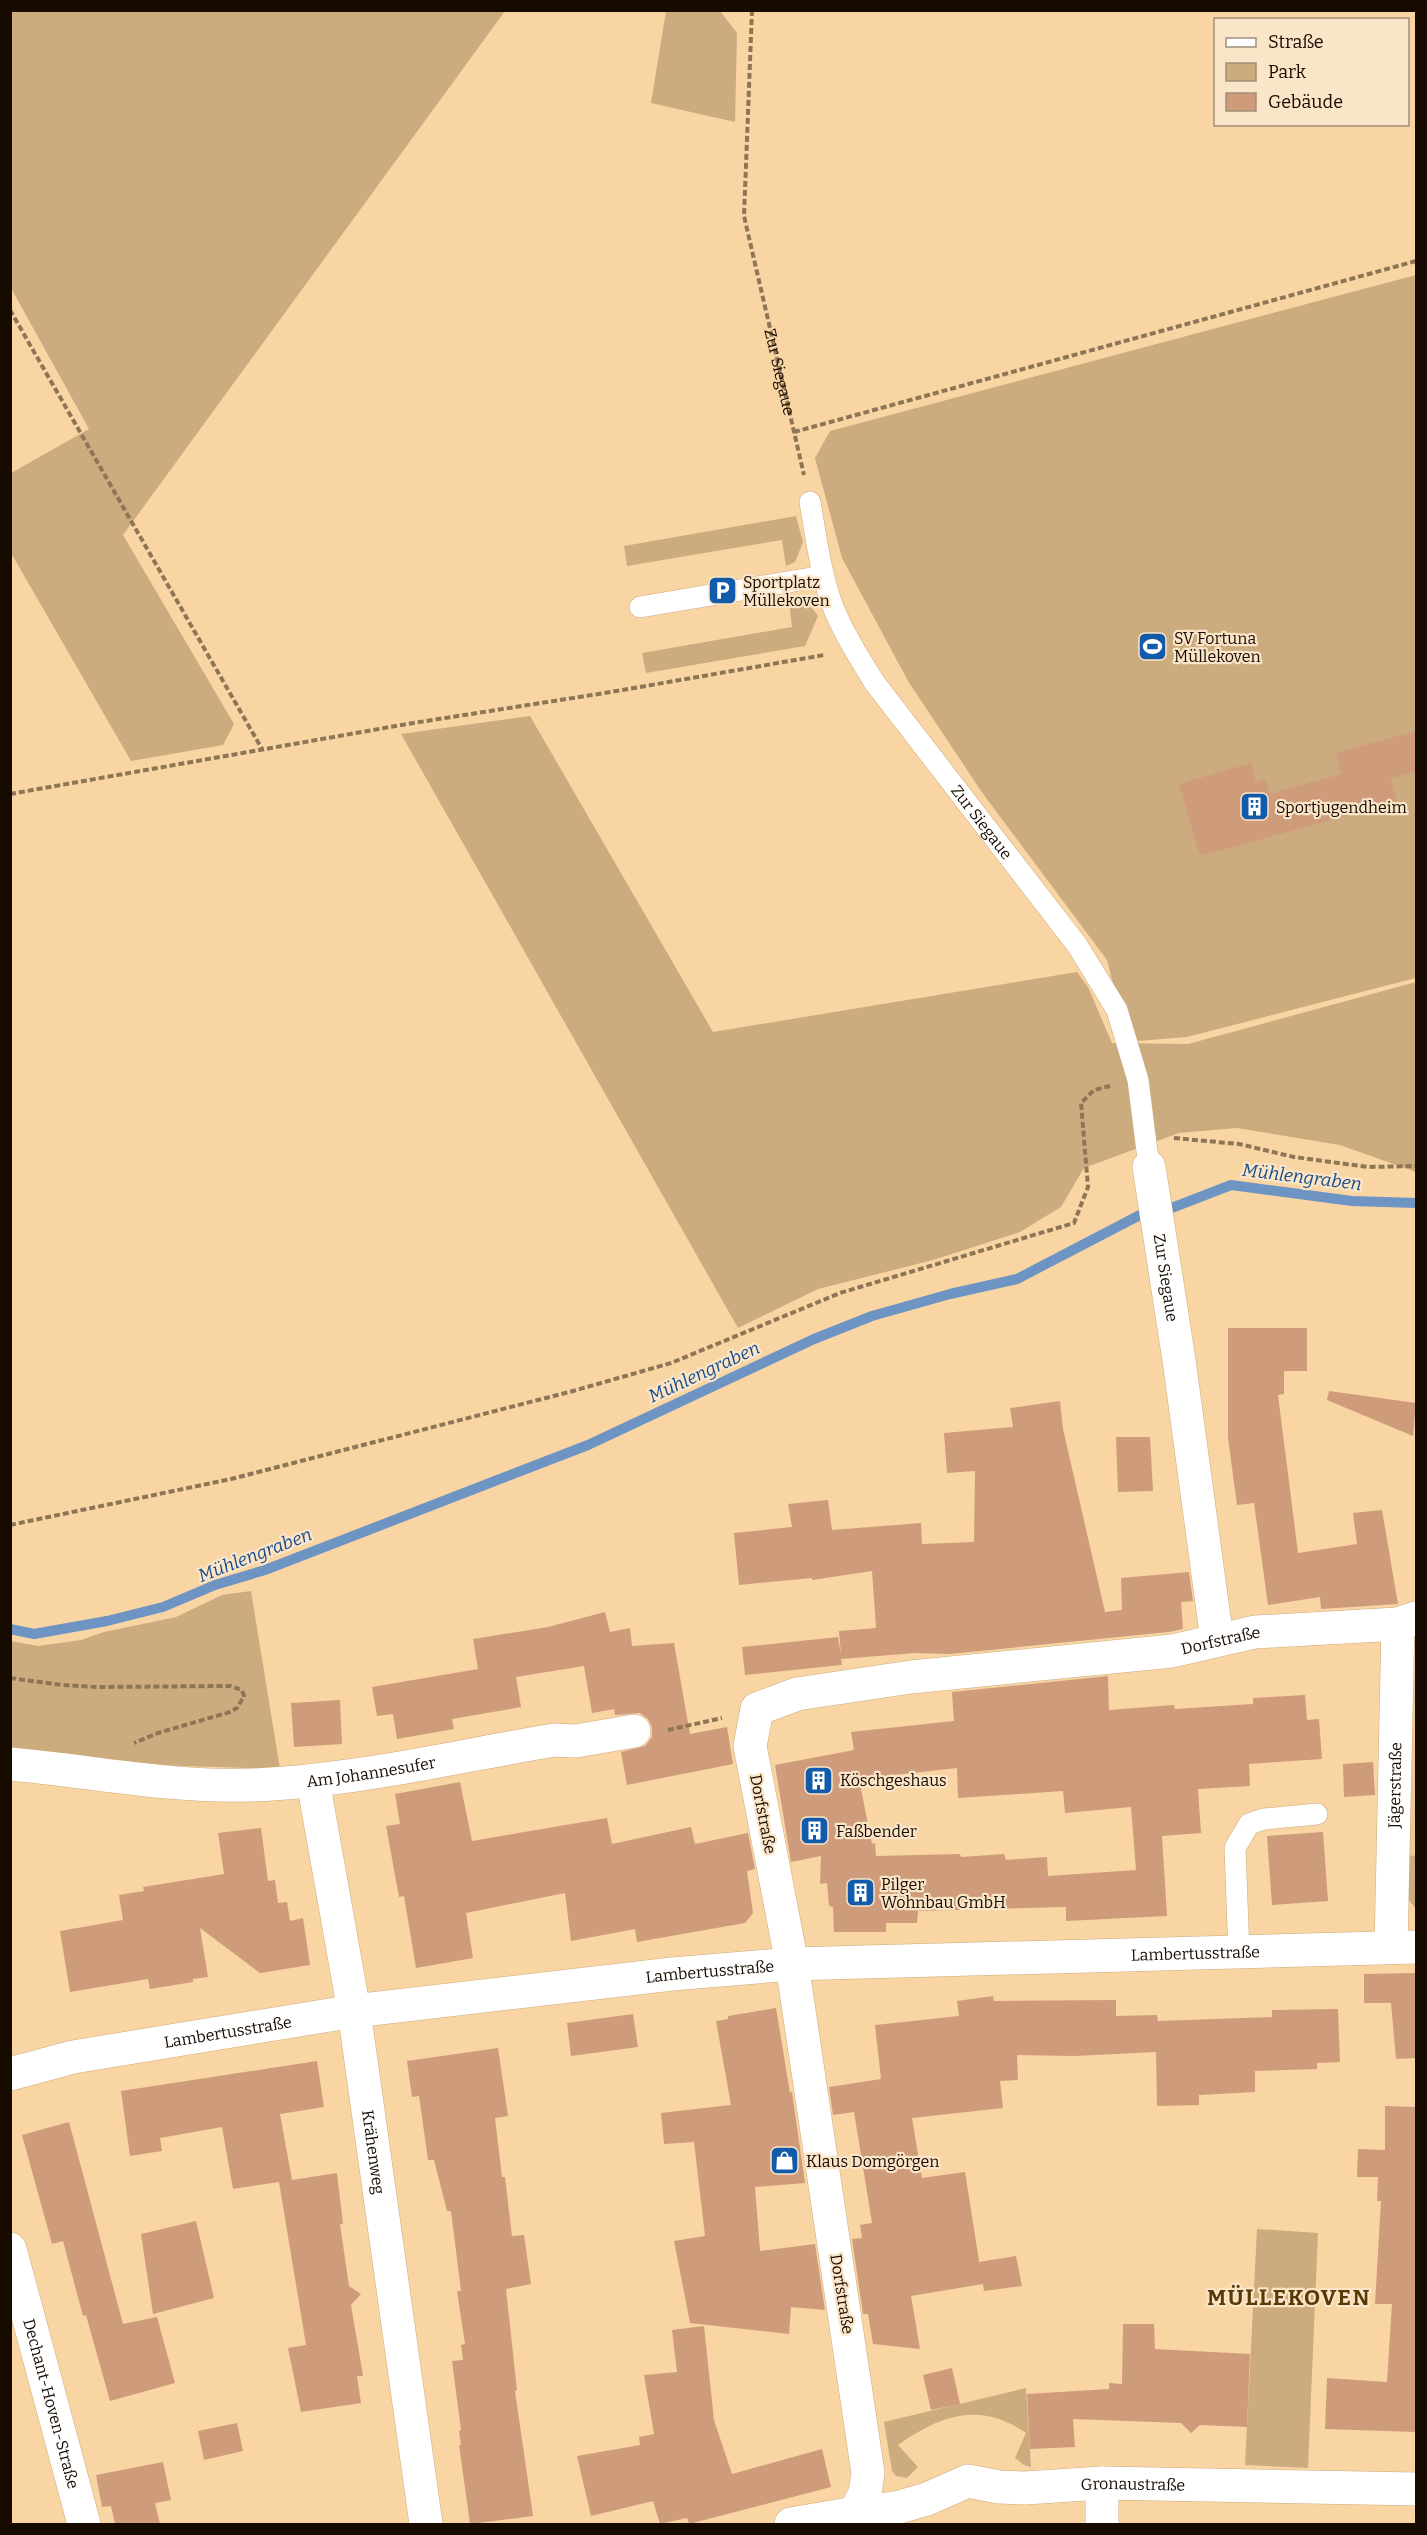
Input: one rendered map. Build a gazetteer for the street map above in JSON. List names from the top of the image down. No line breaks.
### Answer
{"streets":{"street":["Zur Siegaue","Dorfstraße","Am Johannesufer","Jägerstraße","Lambertusstraße","Krähenweg","Dechant-Hoven-Straße","Gronaustraße"]},"crossings":[["Zur Siegaue","Dorfstraße"],["Dorfstraße","Jägerstraße"],["Dorfstraße","Lambertusstraße"],["Dorfstraße","Gronaustraße"],["Am Johannesufer","Krähenweg"],["Jägerstraße","Lambertusstraße"],["Lambertusstraße","Krähenweg"]],"districts":["MÜLLEKOVEN"],"water":["Mühlengraben"],"places":{"parking":["Sportplatz Müllekoven"],"sports":["SV Fortuna Müllekoven"],"building":["Sportjugendheim","Köschgeshaus","Faßbender","Pilger Wohnbau GmbH"],"shop":["Klaus Domgörgen"]},"legend":["Straße","Park","Gebäude"]}
